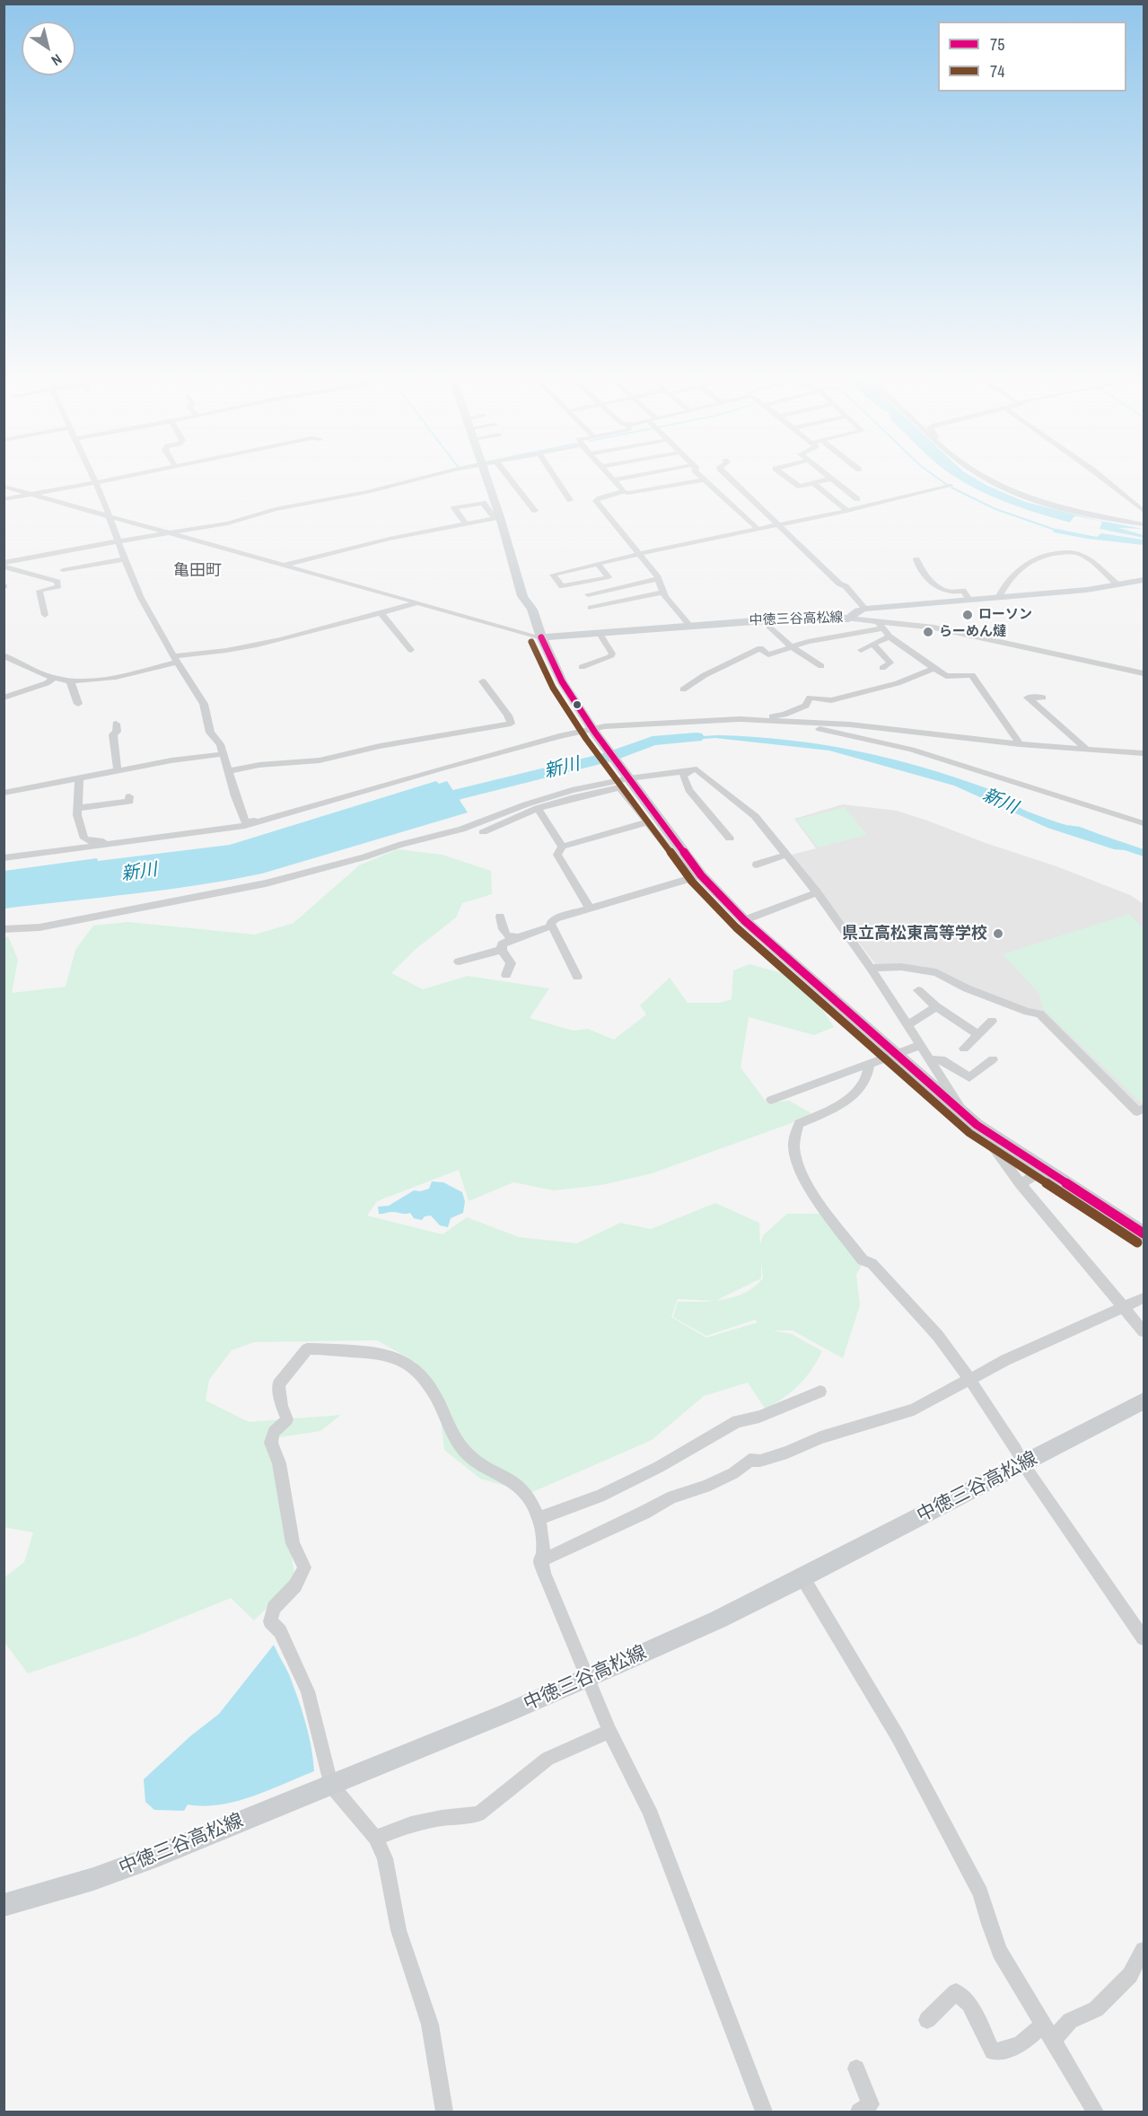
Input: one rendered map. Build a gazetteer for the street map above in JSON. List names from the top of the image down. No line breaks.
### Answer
{"streets":{"main road":["中徳三谷高松線"]},"districts":["亀田町"],"water":["新川"],"places":["ローソン","らーめん燵","県立高松東高等学校"],"lines":["transit line 75","transit line 74"],"legend":["75","74"],"north":"bottom right"}
